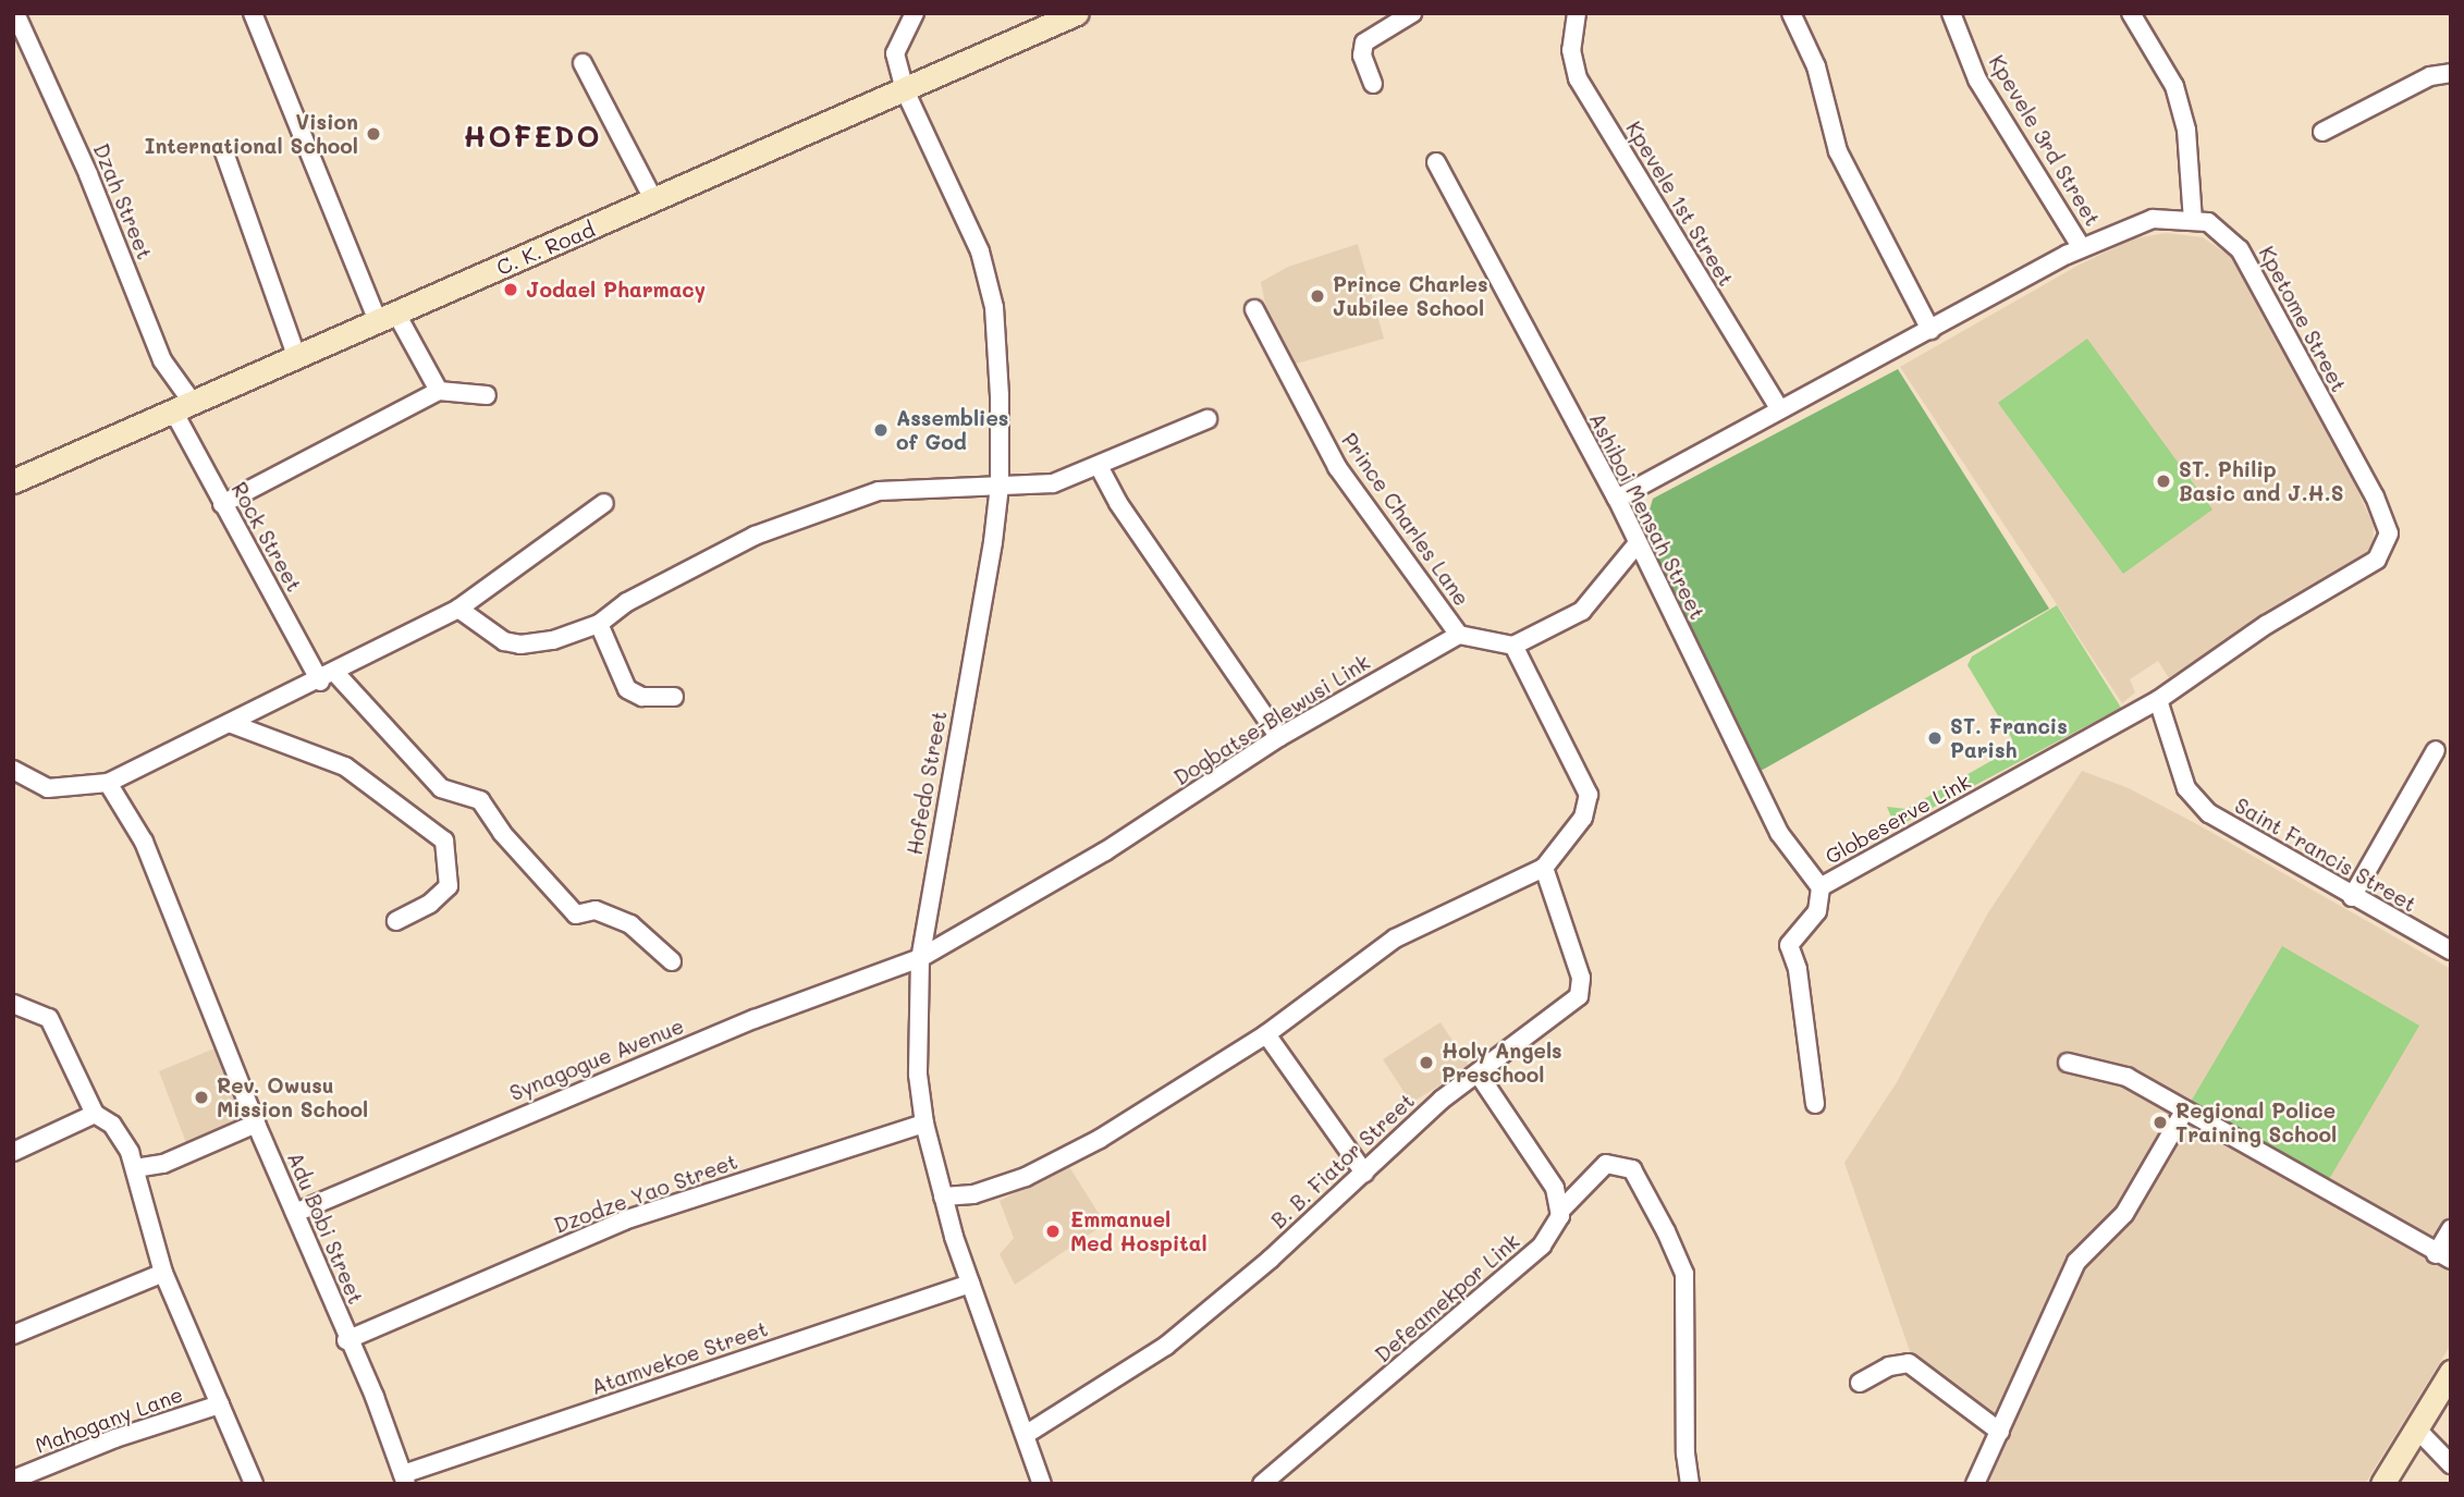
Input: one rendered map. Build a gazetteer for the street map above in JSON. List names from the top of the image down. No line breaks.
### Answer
{"streets":{"street":["Kpevele 3rd Street","Dzah Street","Kpevele 1st Street","C. K. Road","Kpetome Street","Ashiboi Mensah Street","Prince Charles Lane","Rock Street","Dogbatse-Blewusi Link","Hofedo Street","Globeserve Link","Saint Francis Street","Synagogue Avenue","B. B. Fiator Street","Dzodze Yao Street","Adu Bobi Street","Defeamekpor Link","Atamvekoe Street","Mahogany Lane"]},"crossings":[["Kpevele 3rd Street","Kpetome Street"],["Dzah Street","C. K. Road"],["Dzah Street","Rock Street"],["Kpevele 1st Street","Kpetome Street"],["C. K. Road","Rock Street"],["C. K. Road","Hofedo Street"],["Kpetome Street","Ashiboi Mensah Street"],["Kpetome Street","Globeserve Link"],["Kpetome Street","Saint Francis Street"],["Ashiboi Mensah Street","Globeserve Link"],["Prince Charles Lane","Dogbatse-Blewusi Link"],["Dogbatse-Blewusi Link","Hofedo Street"],["Dogbatse-Blewusi Link","Synagogue Avenue"],["Hofedo Street","Synagogue Avenue"],["Hofedo Street","B. B. Fiator Street"],["Hofedo Street","Dzodze Yao Street"],["Hofedo Street","Atamvekoe Street"],["Globeserve Link","Saint Francis Street"],["Synagogue Avenue","Adu Bobi Street"],["Dzodze Yao Street","Adu Bobi Street"],["Adu Bobi Street","Atamvekoe Street"]],"districts":["HOFEDO"],"places":["Vision International School","Jodael Pharmacy","Prince Charles Jubilee School","Assemblies of God","ST. Philip Basic and J.H.S","ST. Francis Parish","Holy Angels Preschool","Rev. Owusu Mission School","Regional Police Training School","Emmanuel Med Hospital"]}
